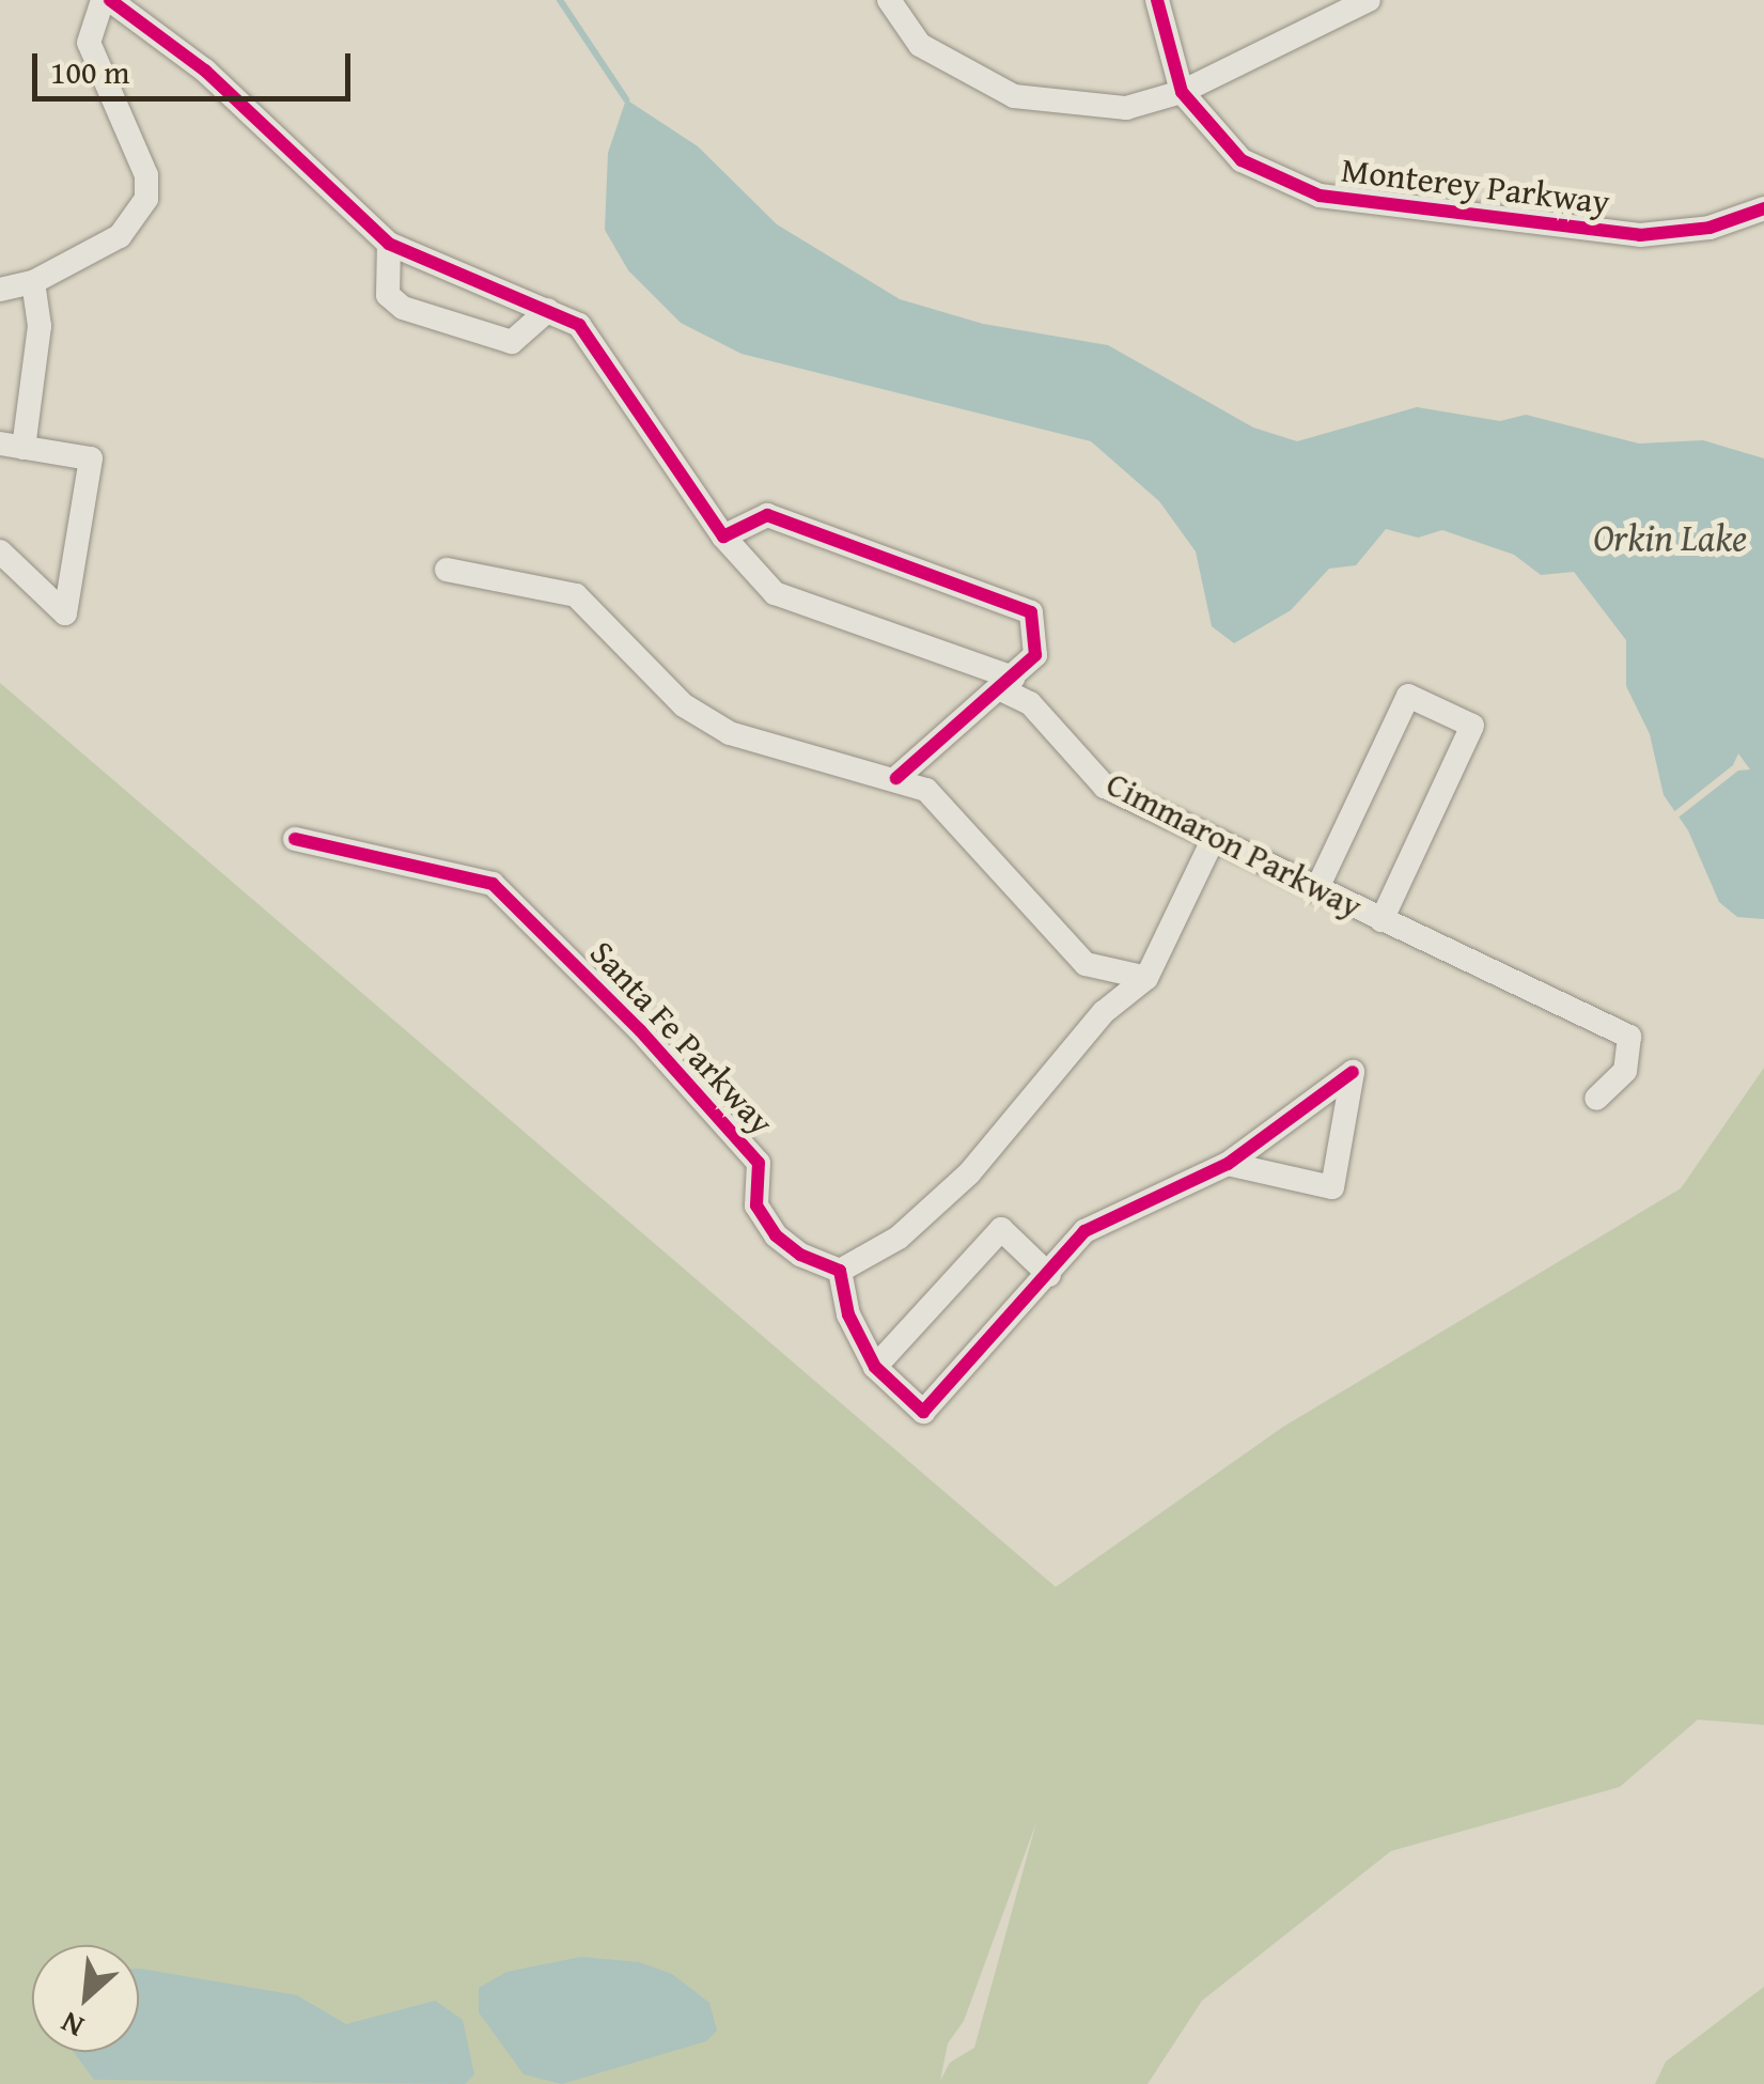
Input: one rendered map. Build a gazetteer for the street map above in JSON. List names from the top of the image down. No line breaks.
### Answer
{"streets":{"street":["Monterey Parkway","Cimmaron Parkway","Santa Fe Parkway"]},"water":["Orkin Lake"],"scale_bar":"100 m","north":"bottom left"}
